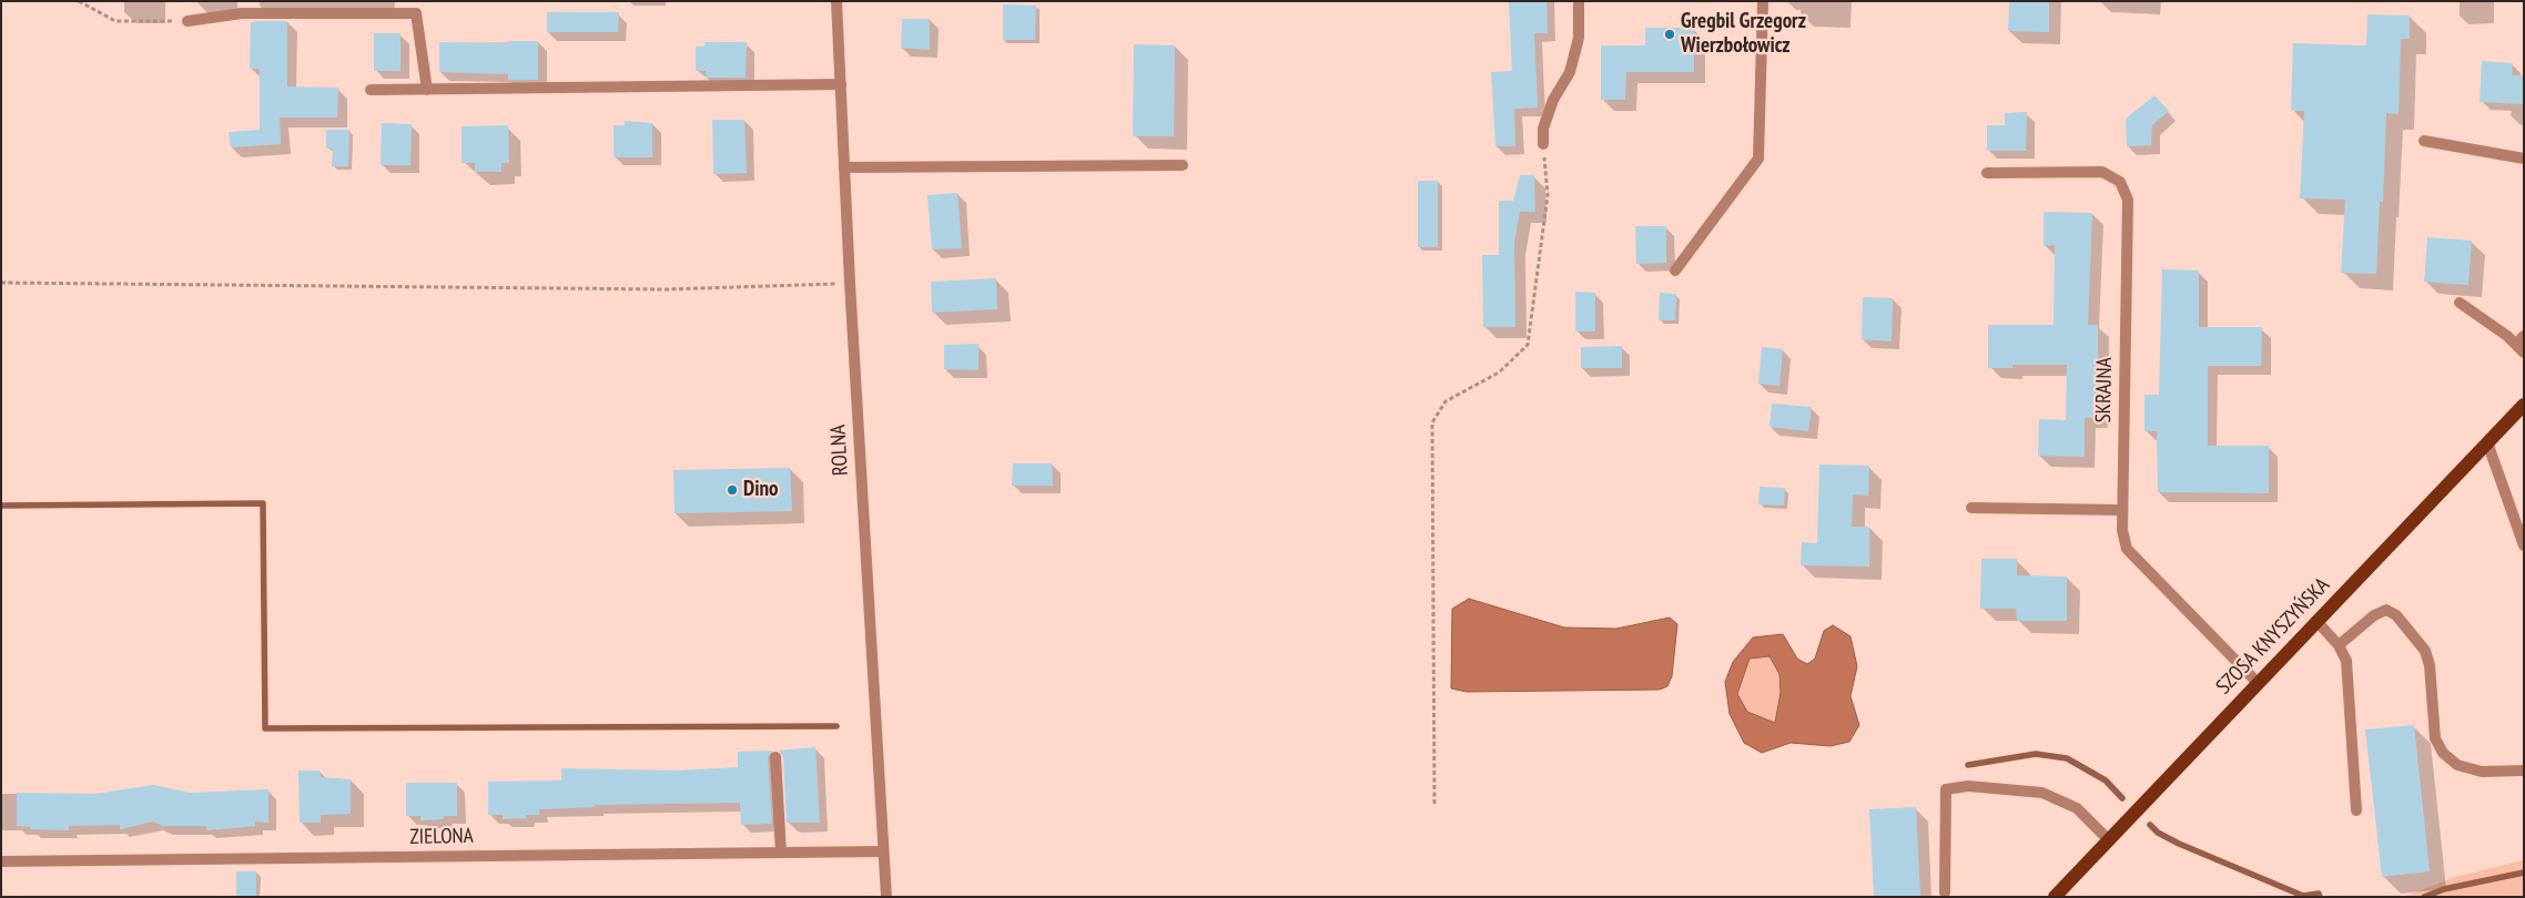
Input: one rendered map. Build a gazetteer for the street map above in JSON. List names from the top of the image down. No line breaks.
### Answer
{"streets":{"main road":["SZOSA KNYSZYŃSKA"],"street":["SKRAJNA","ROLNA","ZIELONA"]},"crossings":[["SKRAJNA","SZOSA KNYSZYŃSKA"],["ROLNA","ZIELONA"]],"places":["Gregbil Grzegorz Wierzbołowicz","Dino"]}
